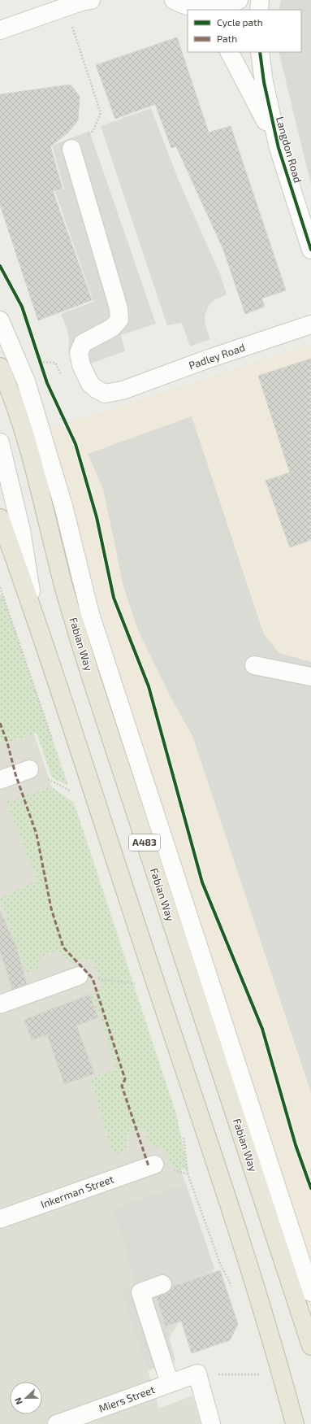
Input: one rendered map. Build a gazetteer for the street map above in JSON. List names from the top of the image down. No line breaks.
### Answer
{"streets":{"highway":["Fabian Way","A483"],"street":["Langdon Road","Padley Road","Inkerman Street","Miers Street"]},"legend":["Cycle path","Path"],"north":"left"}
